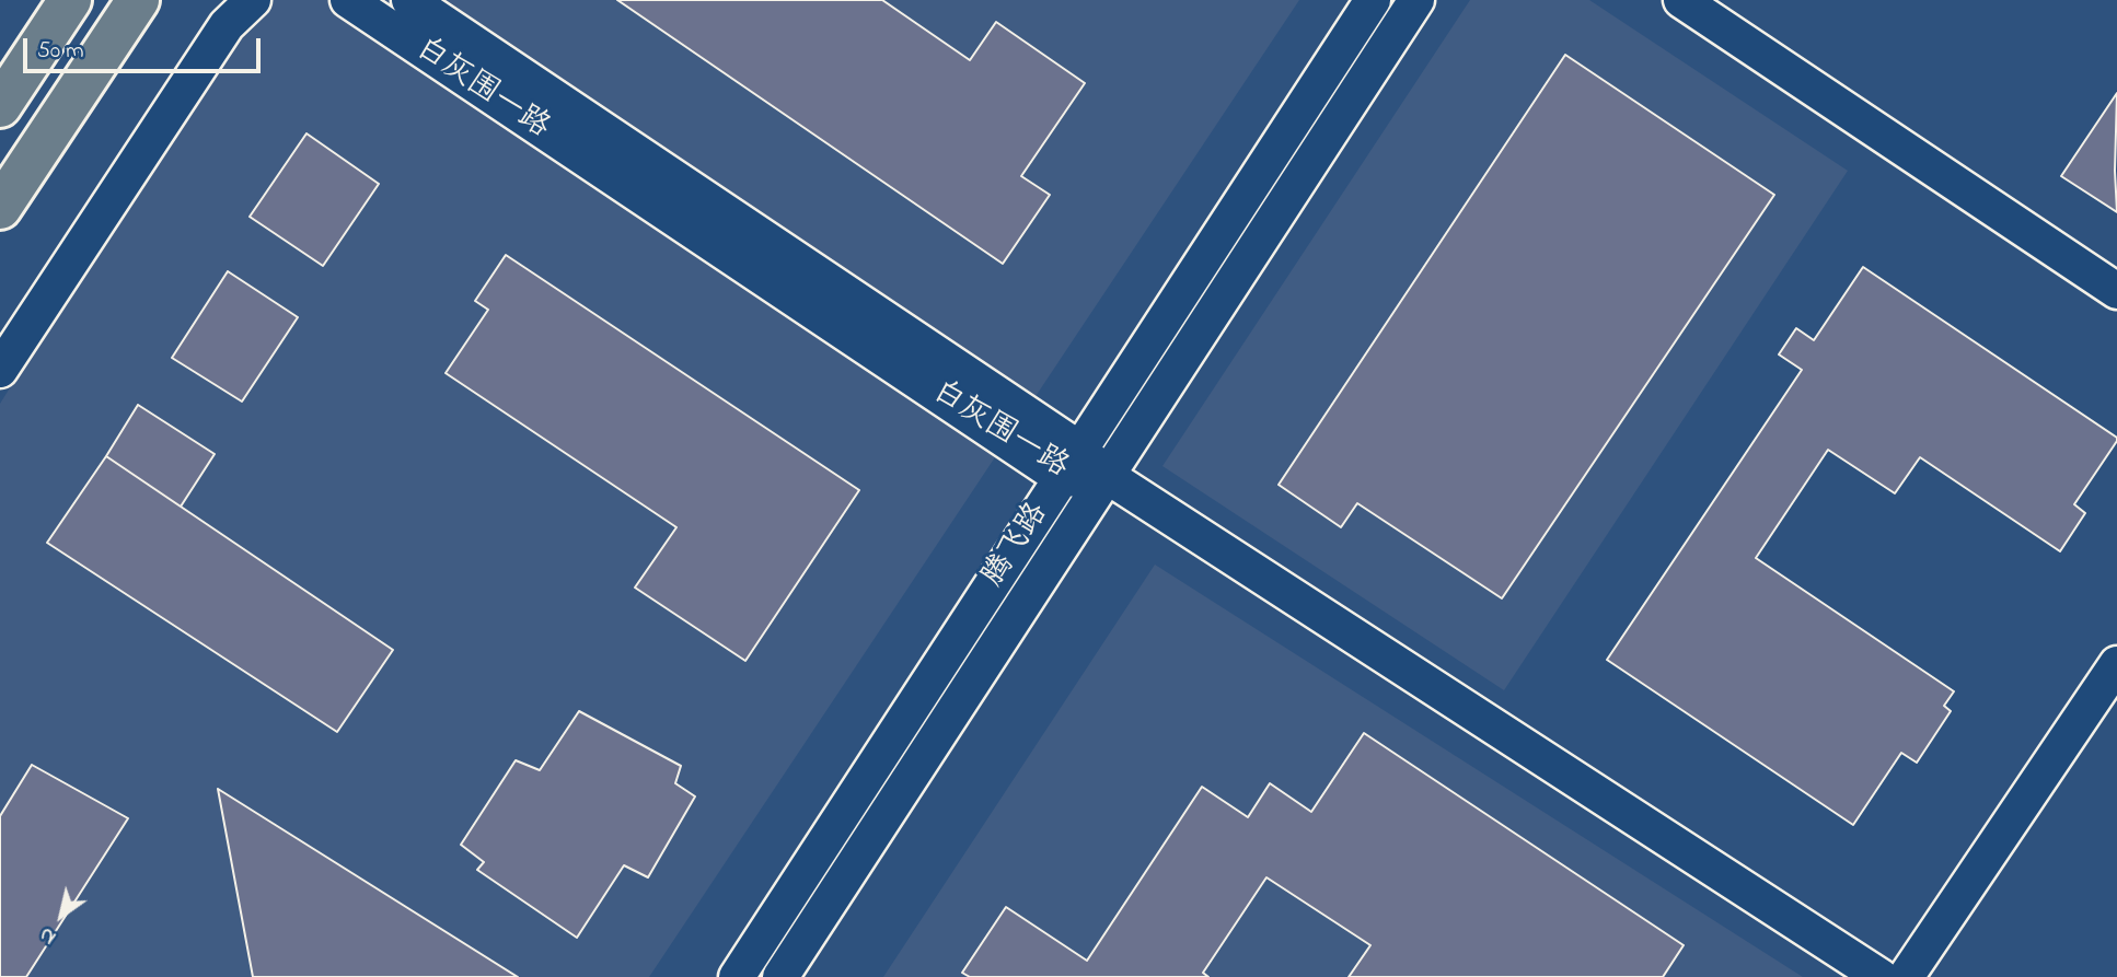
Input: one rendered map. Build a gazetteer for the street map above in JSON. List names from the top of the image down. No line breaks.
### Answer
{"streets":{"street":["白灰围一路","腾飞路"]},"crossings":[["白灰围一路","腾飞路"]],"scale_bar":"50 m","north":"bottom left"}
